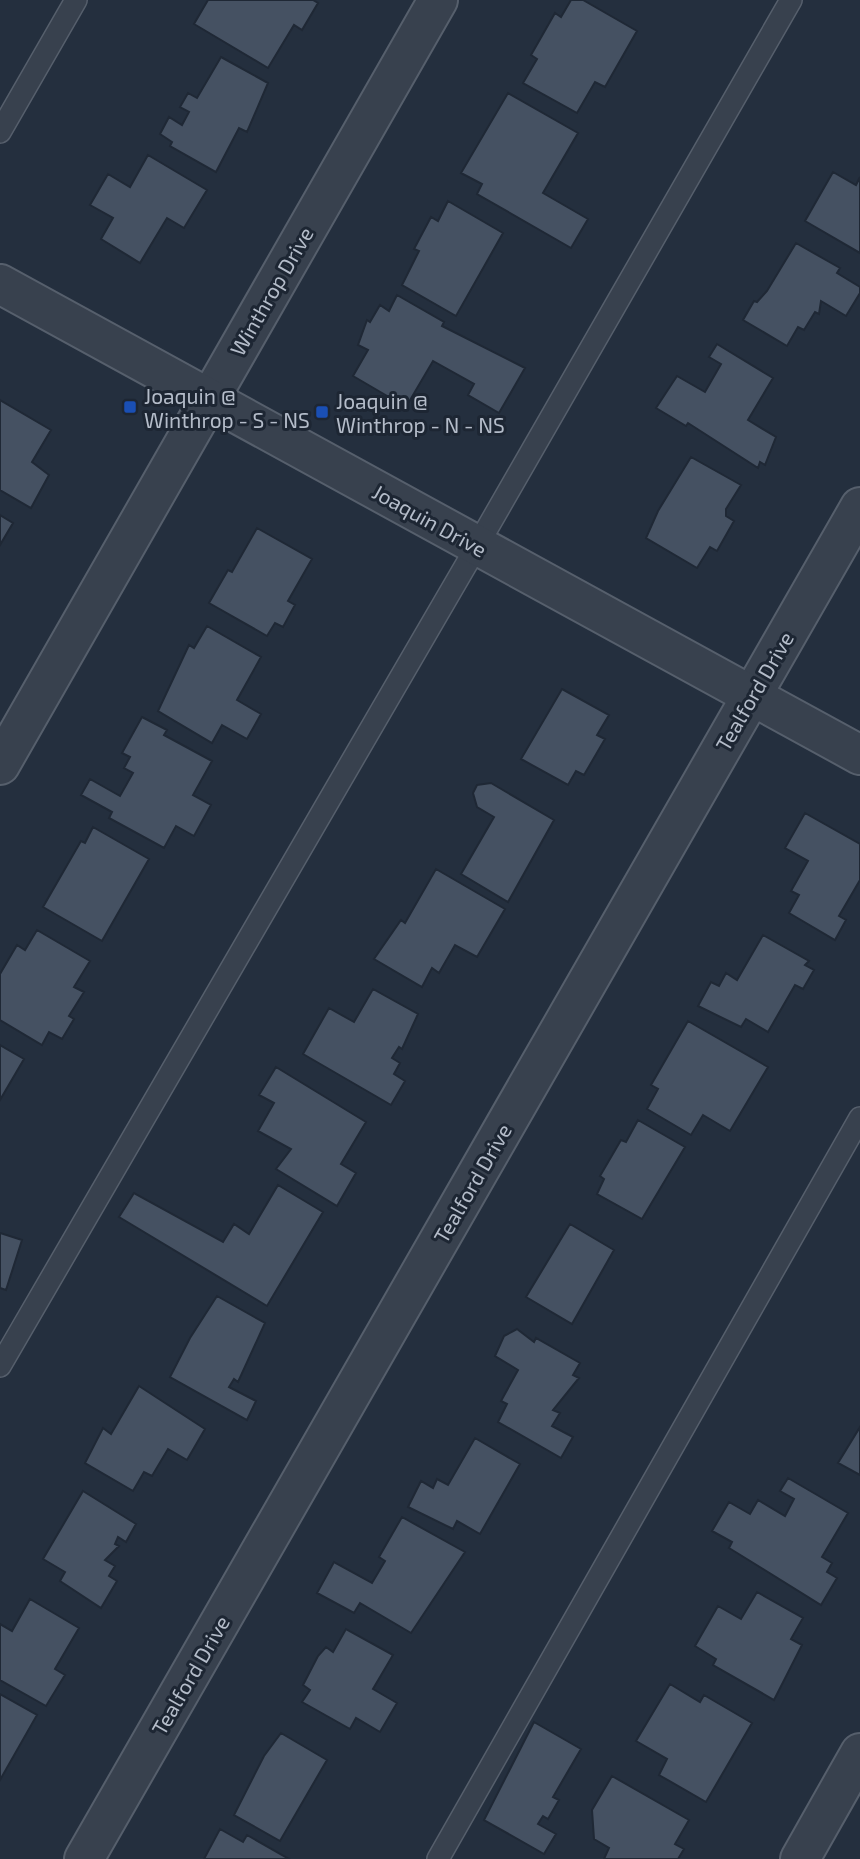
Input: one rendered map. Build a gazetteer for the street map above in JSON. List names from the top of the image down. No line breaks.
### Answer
{"streets":{"street":["Winthrop Drive","Joaquin Drive","Tealford Drive"]},"crossings":[["Winthrop Drive","Joaquin Drive"],["Joaquin Drive","Tealford Drive"]],"places":{"transit":["Joaquin @ Winthrop - S - NS","Joaquin @ Winthrop - N - NS"]}}
